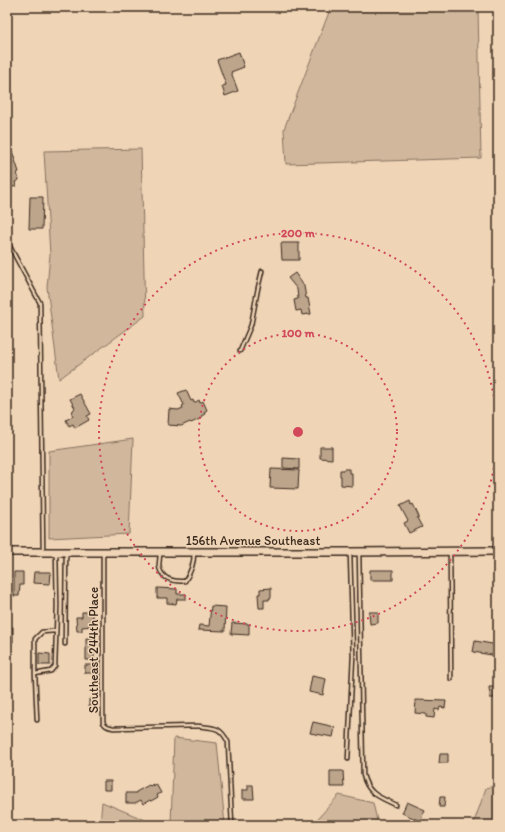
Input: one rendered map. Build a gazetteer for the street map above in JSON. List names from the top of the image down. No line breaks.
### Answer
{"streets":{"street":["156th Avenue Southeast"],"lane":["Southeast 244th Place"]},"crossings":[["156th Avenue Southeast","Southeast 244th Place"]],"rings":["200 m","100 m"]}
